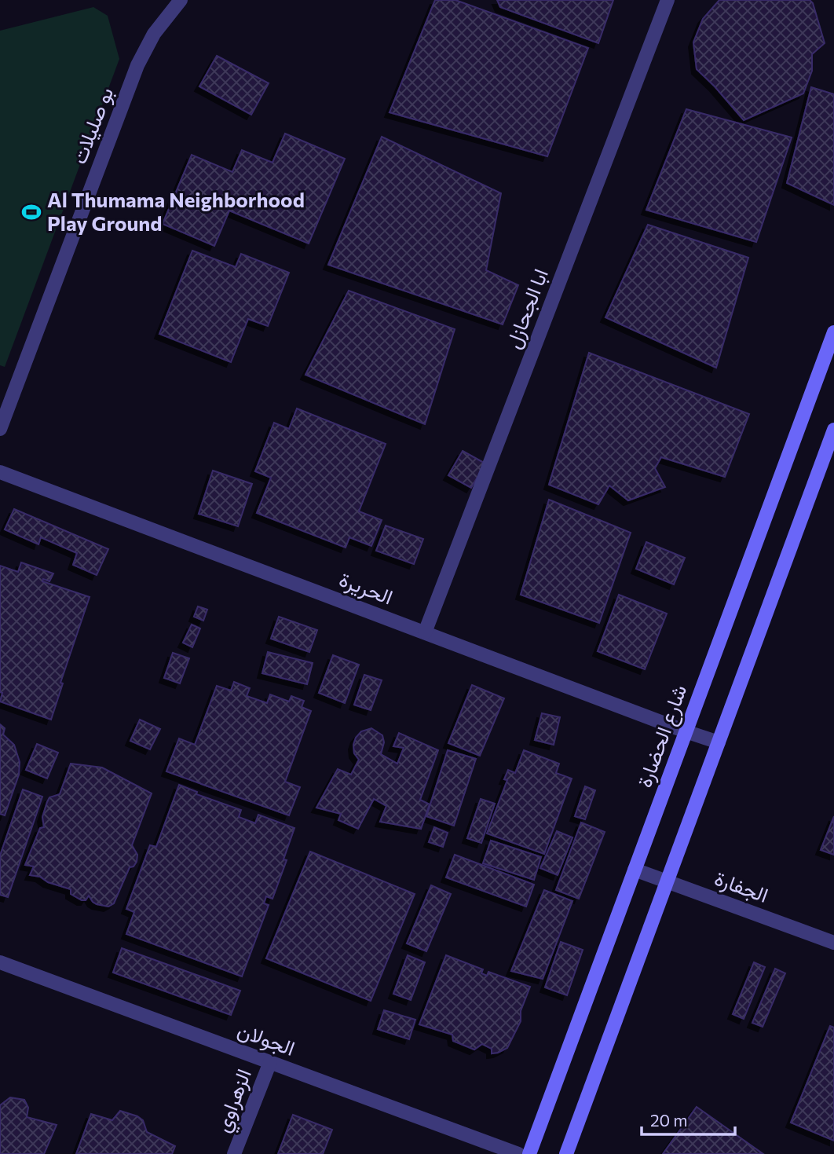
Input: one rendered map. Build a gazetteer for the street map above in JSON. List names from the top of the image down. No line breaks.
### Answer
{"streets":{"street":["بو صليلات","ابا الجحازل","الحريرة","شارع الحضارة","الجفارة","الجولان","الزهراوي"]},"crossings":[["ابا الجحازل","الحريرة"],["الحريرة","شارع الحضارة"],["شارع الحضارة","الجفارة"],["الجولان","الزهراوي"]],"places":{"sports":["Al Thumama Neighborhood Play Ground"]},"scale_bar":"20 m"}
